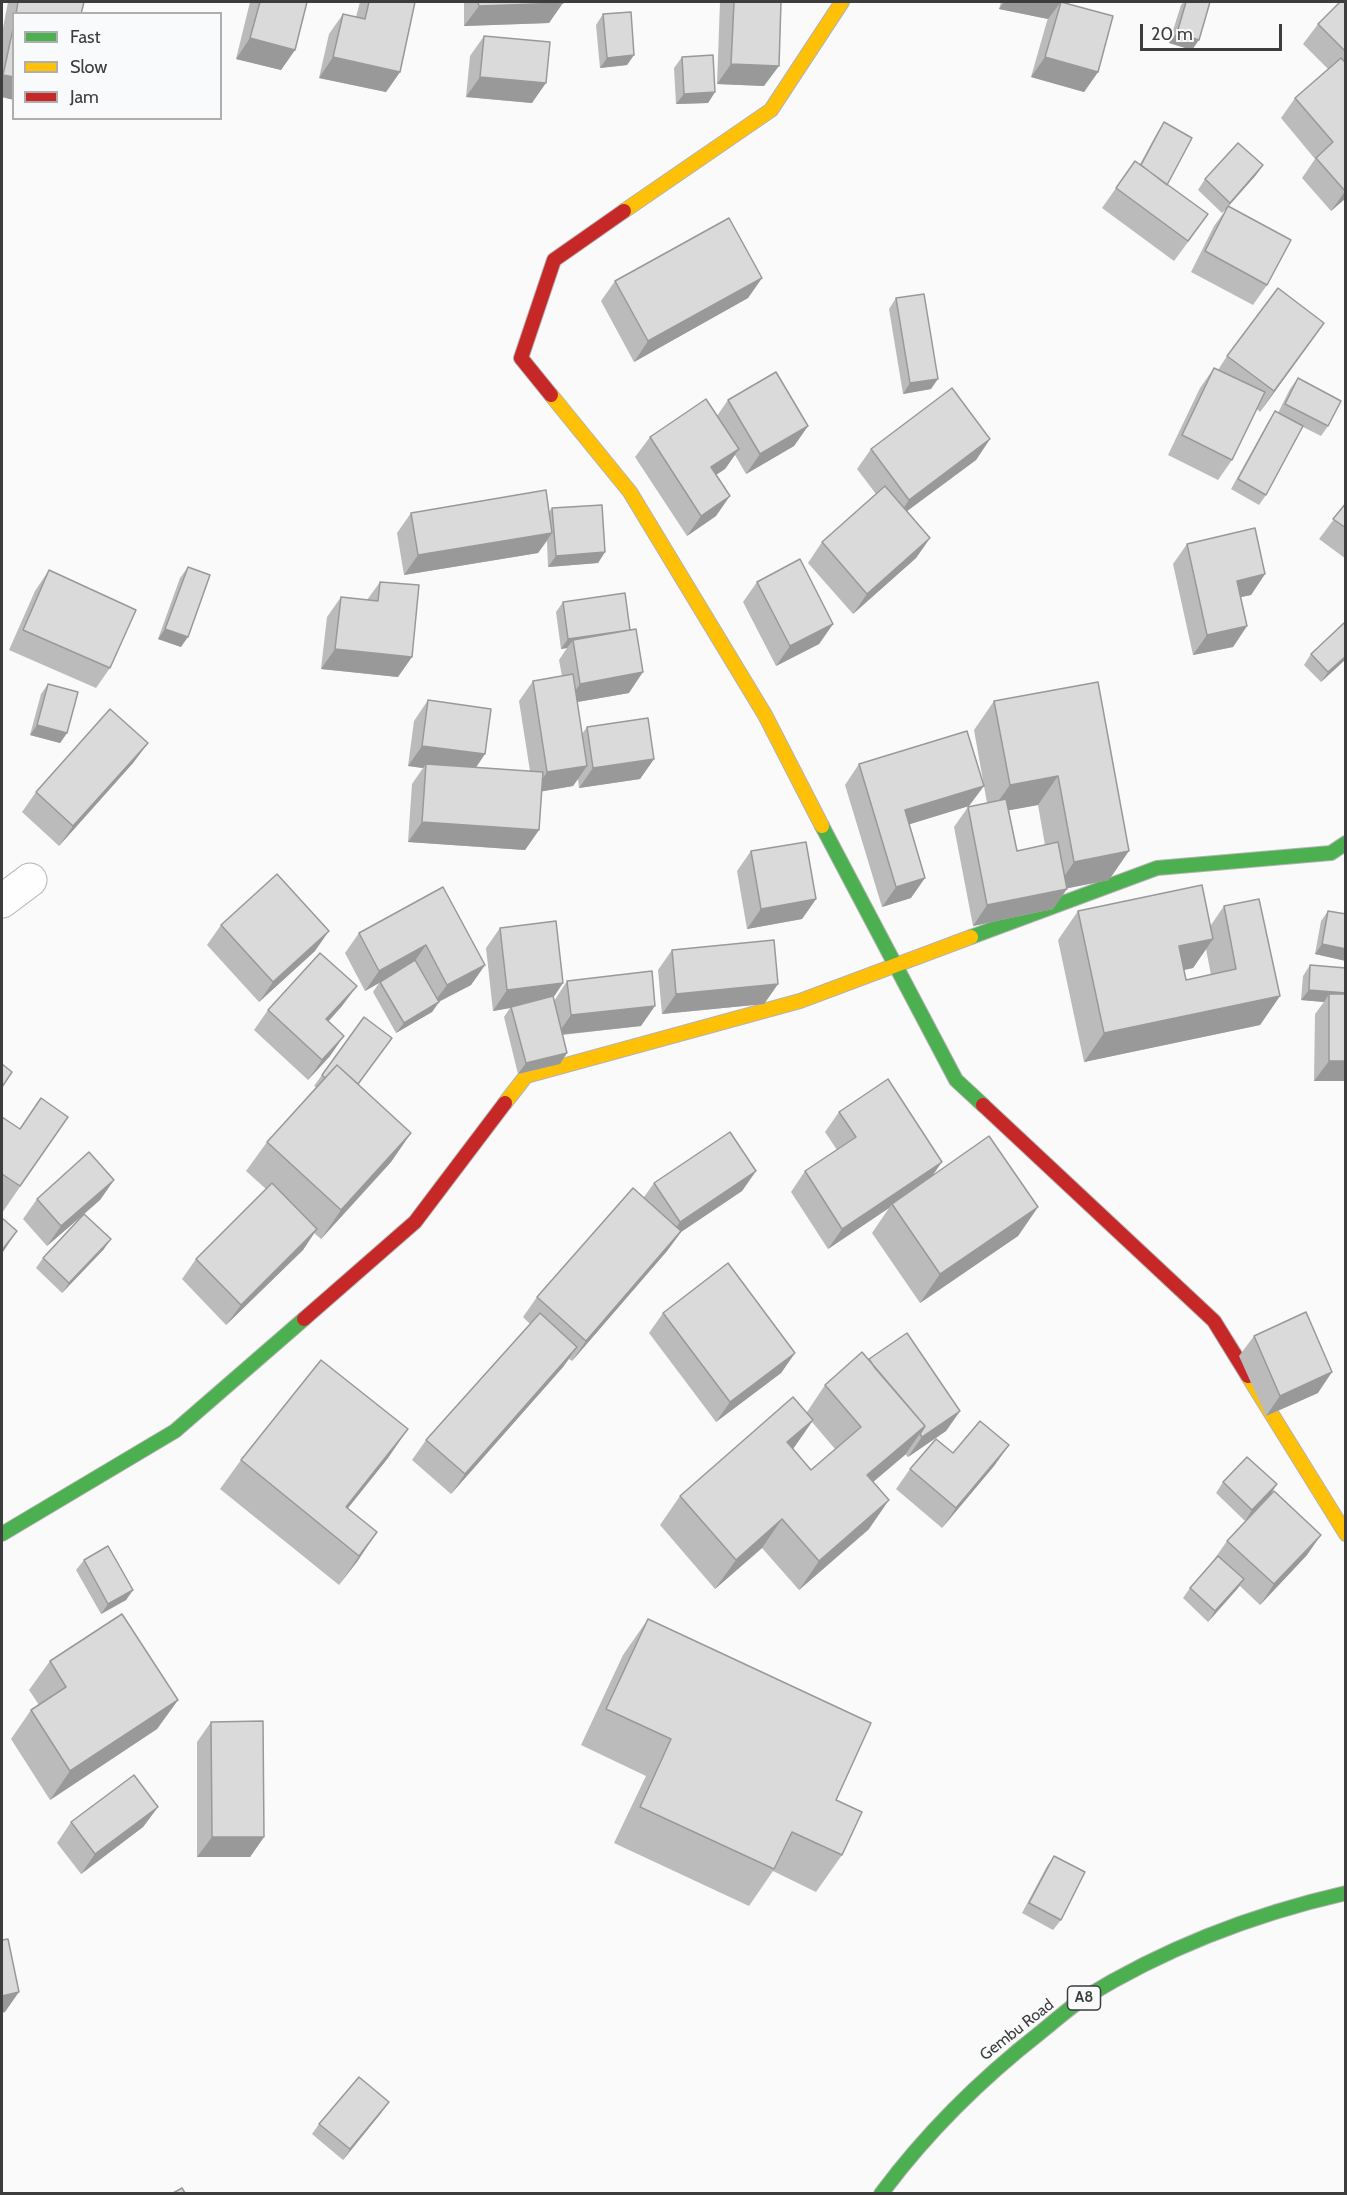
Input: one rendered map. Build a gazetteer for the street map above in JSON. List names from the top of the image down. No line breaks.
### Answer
{"streets":{"street":["A8","Gembu Road"]},"legend":["Fast","Slow","Jam"],"scale_bar":"20 m"}
